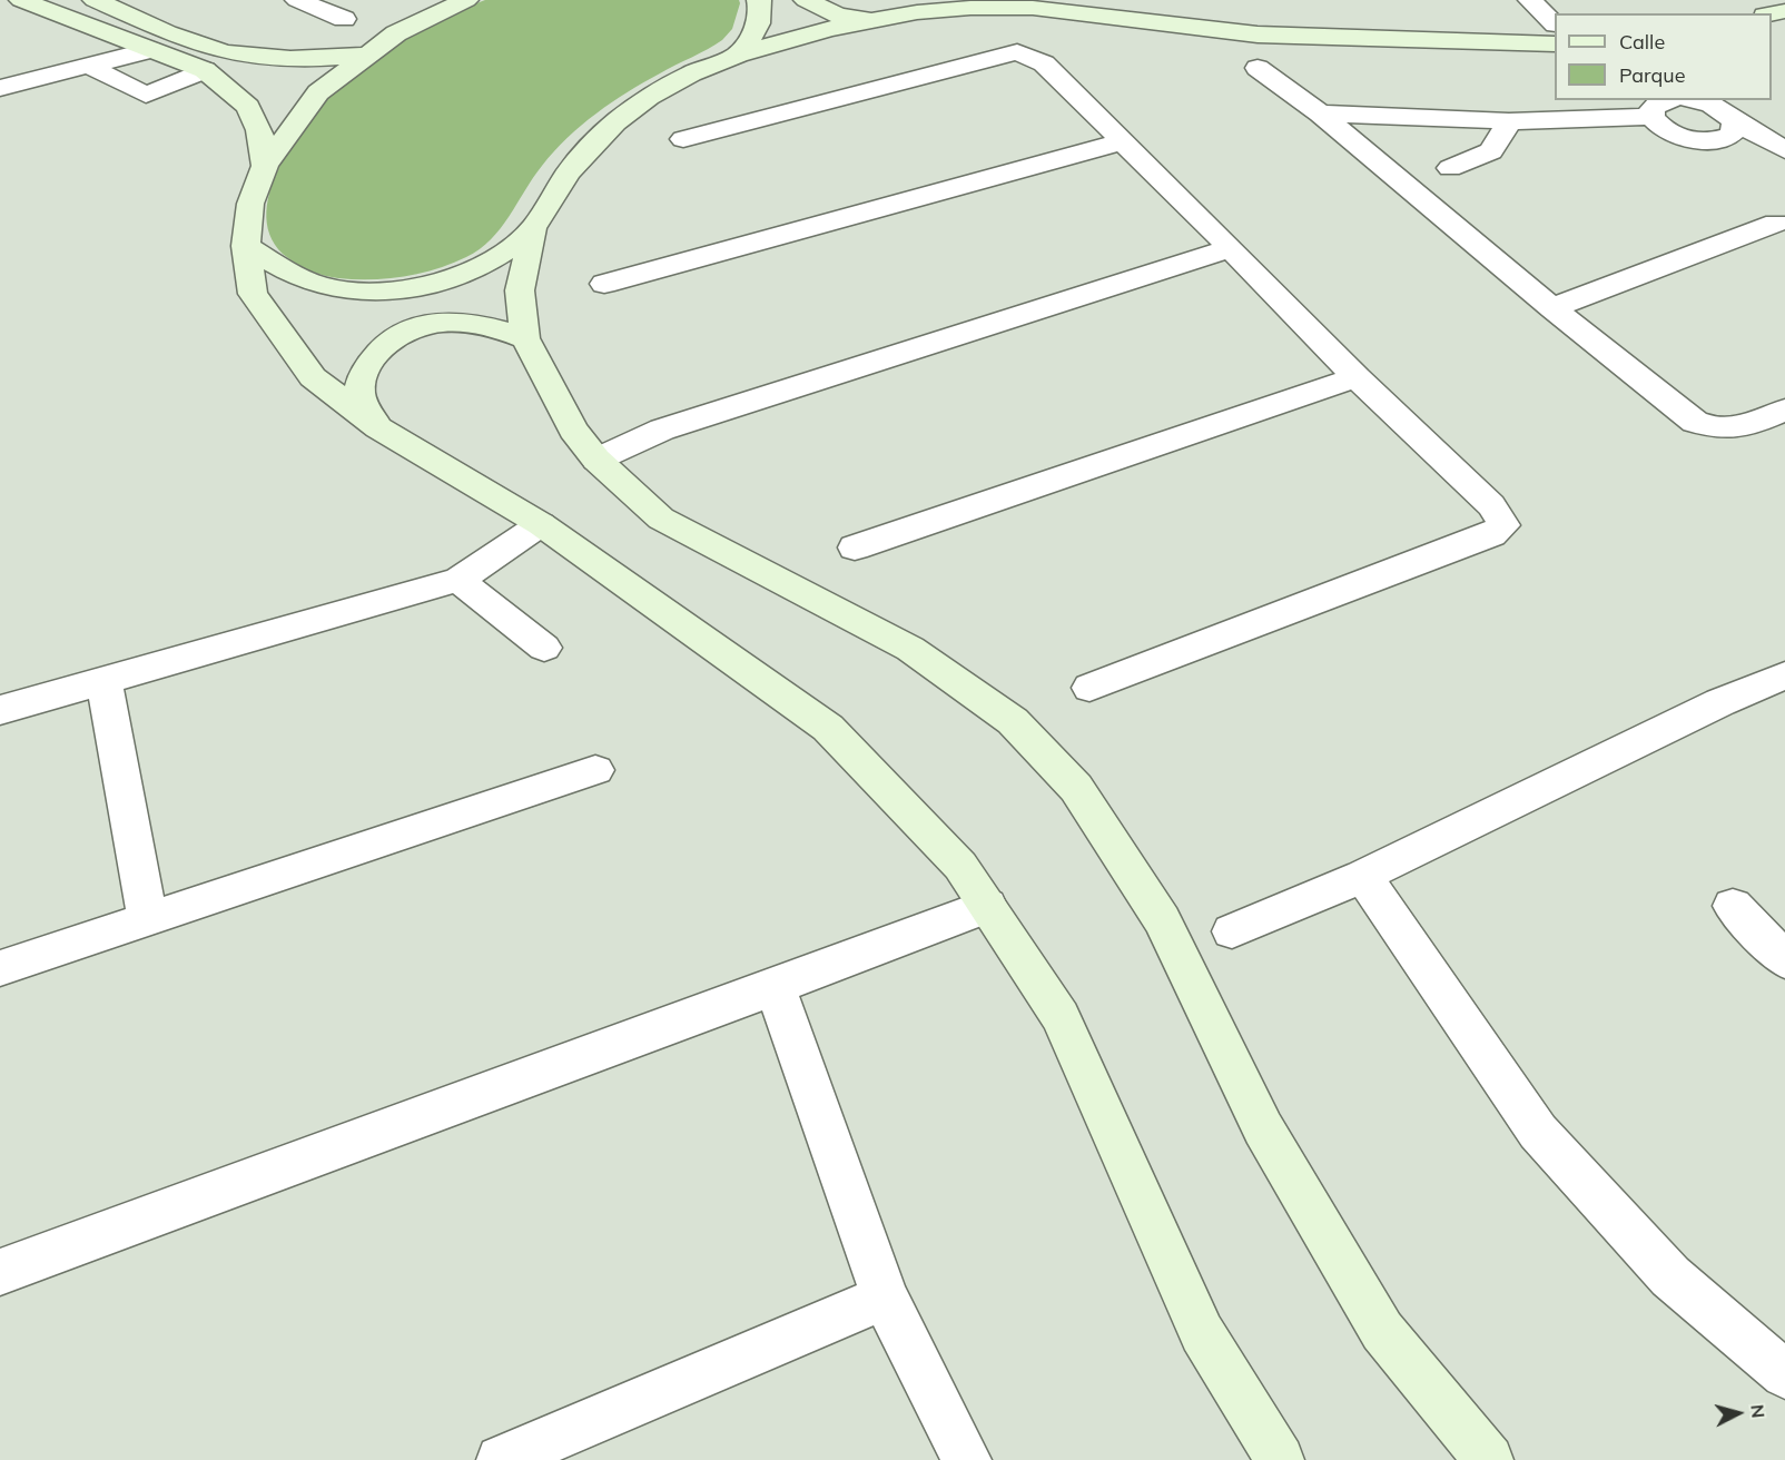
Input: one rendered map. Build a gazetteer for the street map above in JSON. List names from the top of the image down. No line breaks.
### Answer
{"legend":["Calle","Parque"],"north":"right"}
